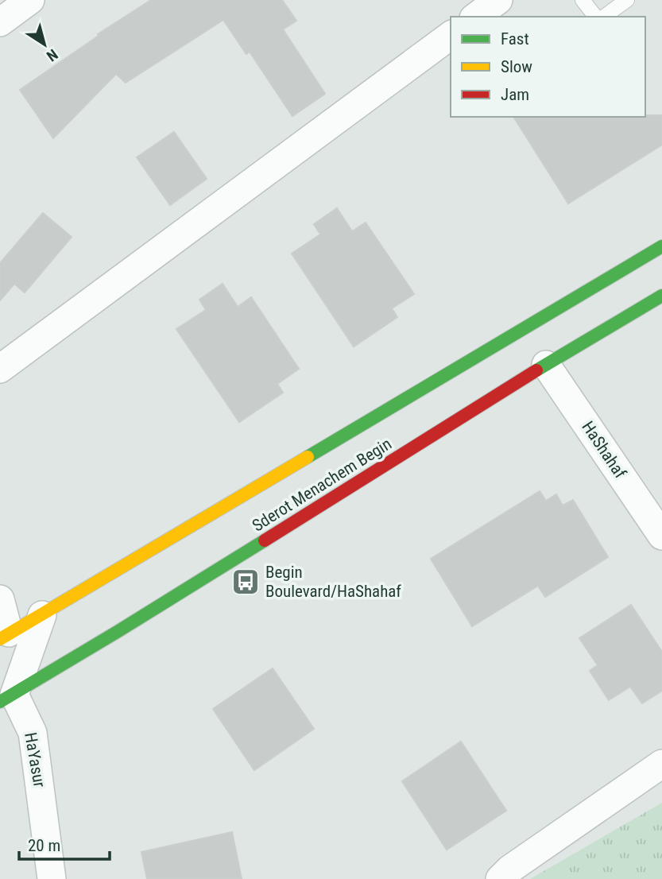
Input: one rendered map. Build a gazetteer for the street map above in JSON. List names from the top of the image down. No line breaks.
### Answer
{"streets":{"street":["HaShahaf","Sderot Menachem Begin","HaYasur"]},"crossings":[["HaShahaf","Sderot Menachem Begin"],["Sderot Menachem Begin","HaYasur"]],"places":{"bus stop":["Begin Boulevard/HaShahaf"]},"legend":["Fast","Slow","Jam"],"scale_bar":"20 m","north":"bottom right"}
